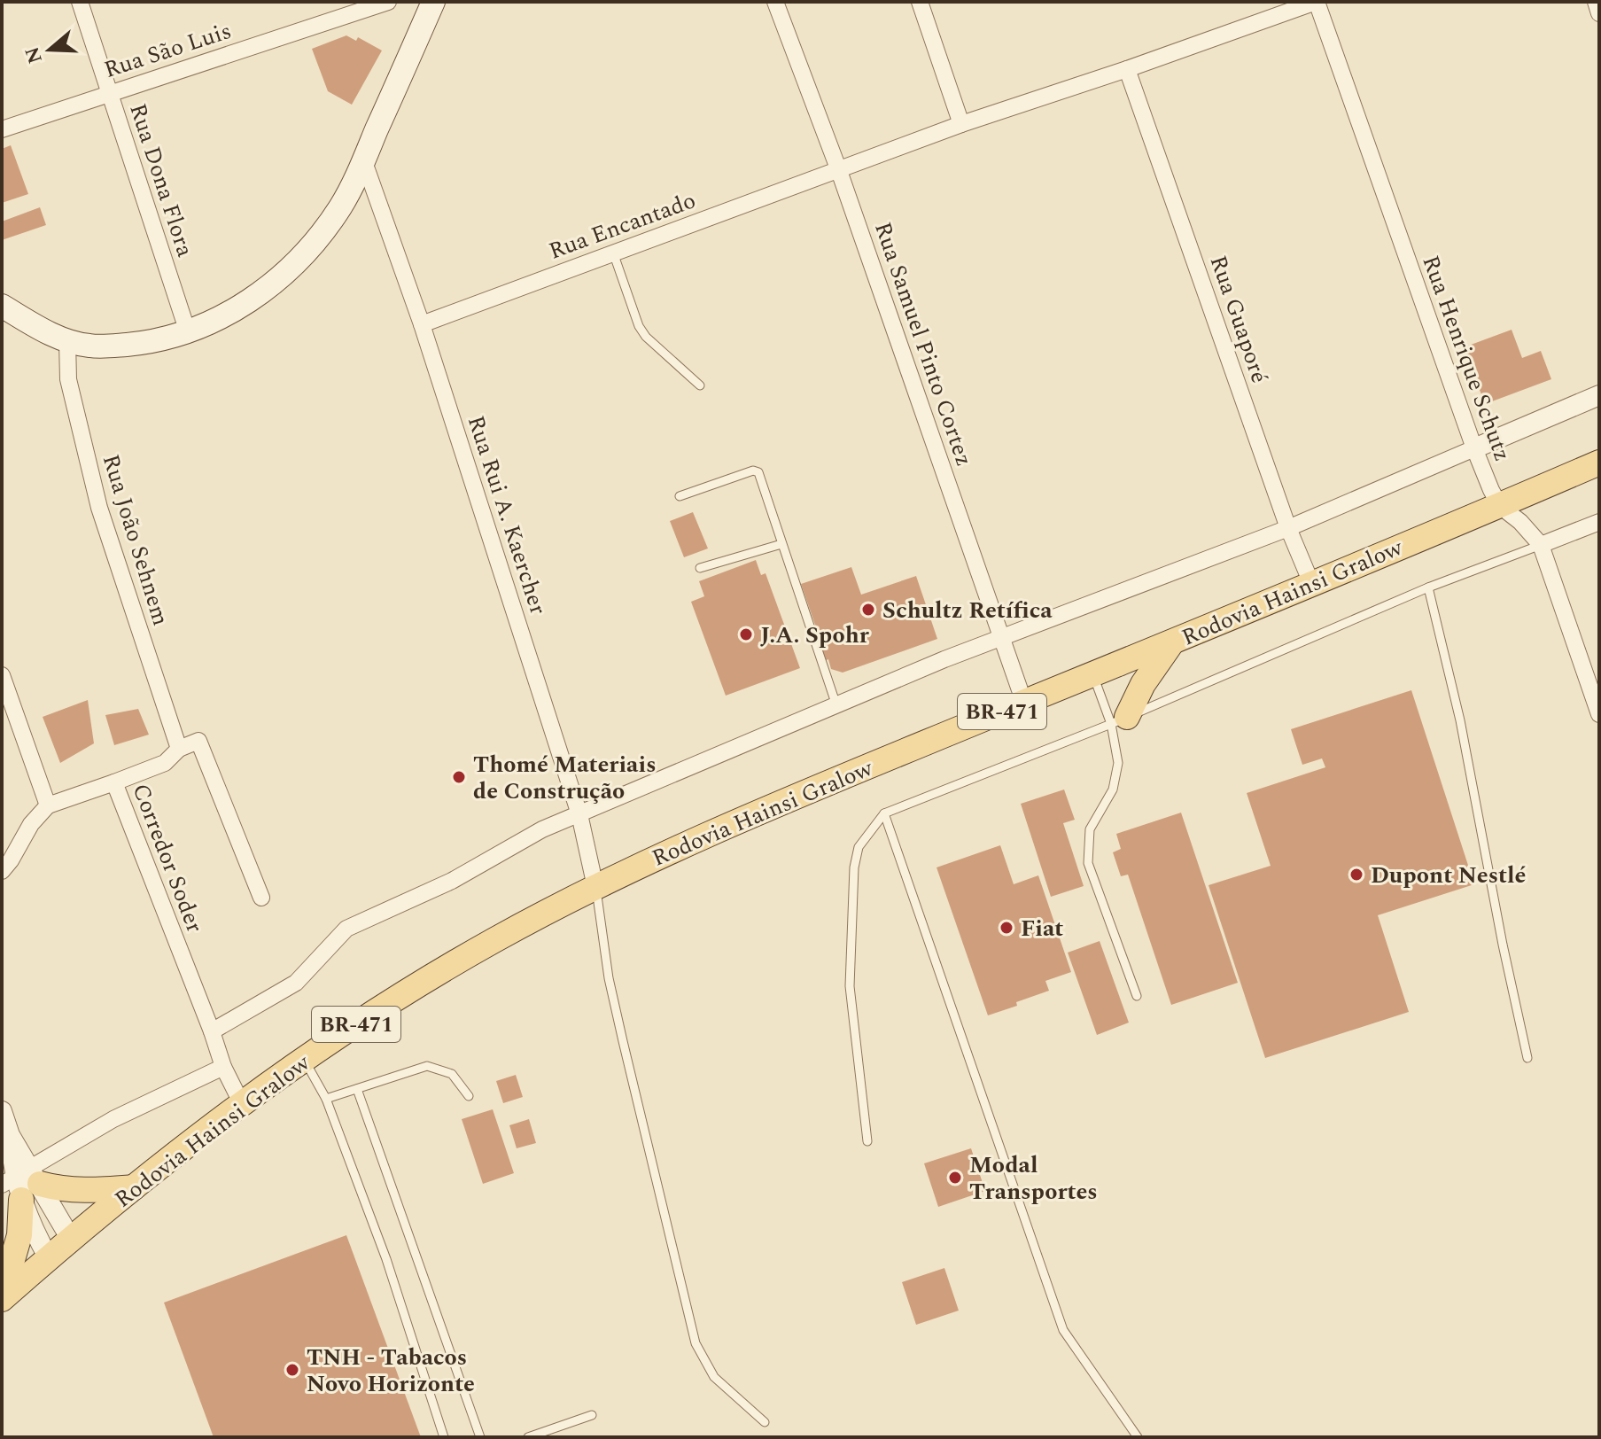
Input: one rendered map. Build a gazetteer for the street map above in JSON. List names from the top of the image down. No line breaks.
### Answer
{"streets":{"main road":["Rodovia Hainsi Gralow","BR-471"],"street":["Rua São Luis","Rua Dona Flora","Rua Encantado","Rua Guaporé","Rua Samuel Pinto Cortez","Rua Henrique Schutz","Rua Rui A. Kaercher","Rua João Sehnem","Corredor Soder"]},"crossings":[["Rua São Luis","Rua Dona Flora"],["Rua Encantado","Rua Guaporé"],["Rua Encantado","Rua Samuel Pinto Cortez"],["Rua Encantado","Rua Henrique Schutz"],["Rua Encantado","Rua Rui A. Kaercher"],["Rua Guaporé","Rodovia Hainsi Gralow"],["Rua Samuel Pinto Cortez","Rodovia Hainsi Gralow"],["Rua Henrique Schutz","Rodovia Hainsi Gralow"],["Rua Rui A. Kaercher","Rodovia Hainsi Gralow"],["Rodovia Hainsi Gralow","Corredor Soder"]],"places":["Schultz Retífica","J.A. Spohr","Thomé Materiais de Construção","Dupont Nestlé","Fiat","Modal Transportes","TNH - Tabacos Novo Horizonte"],"north":"left"}
